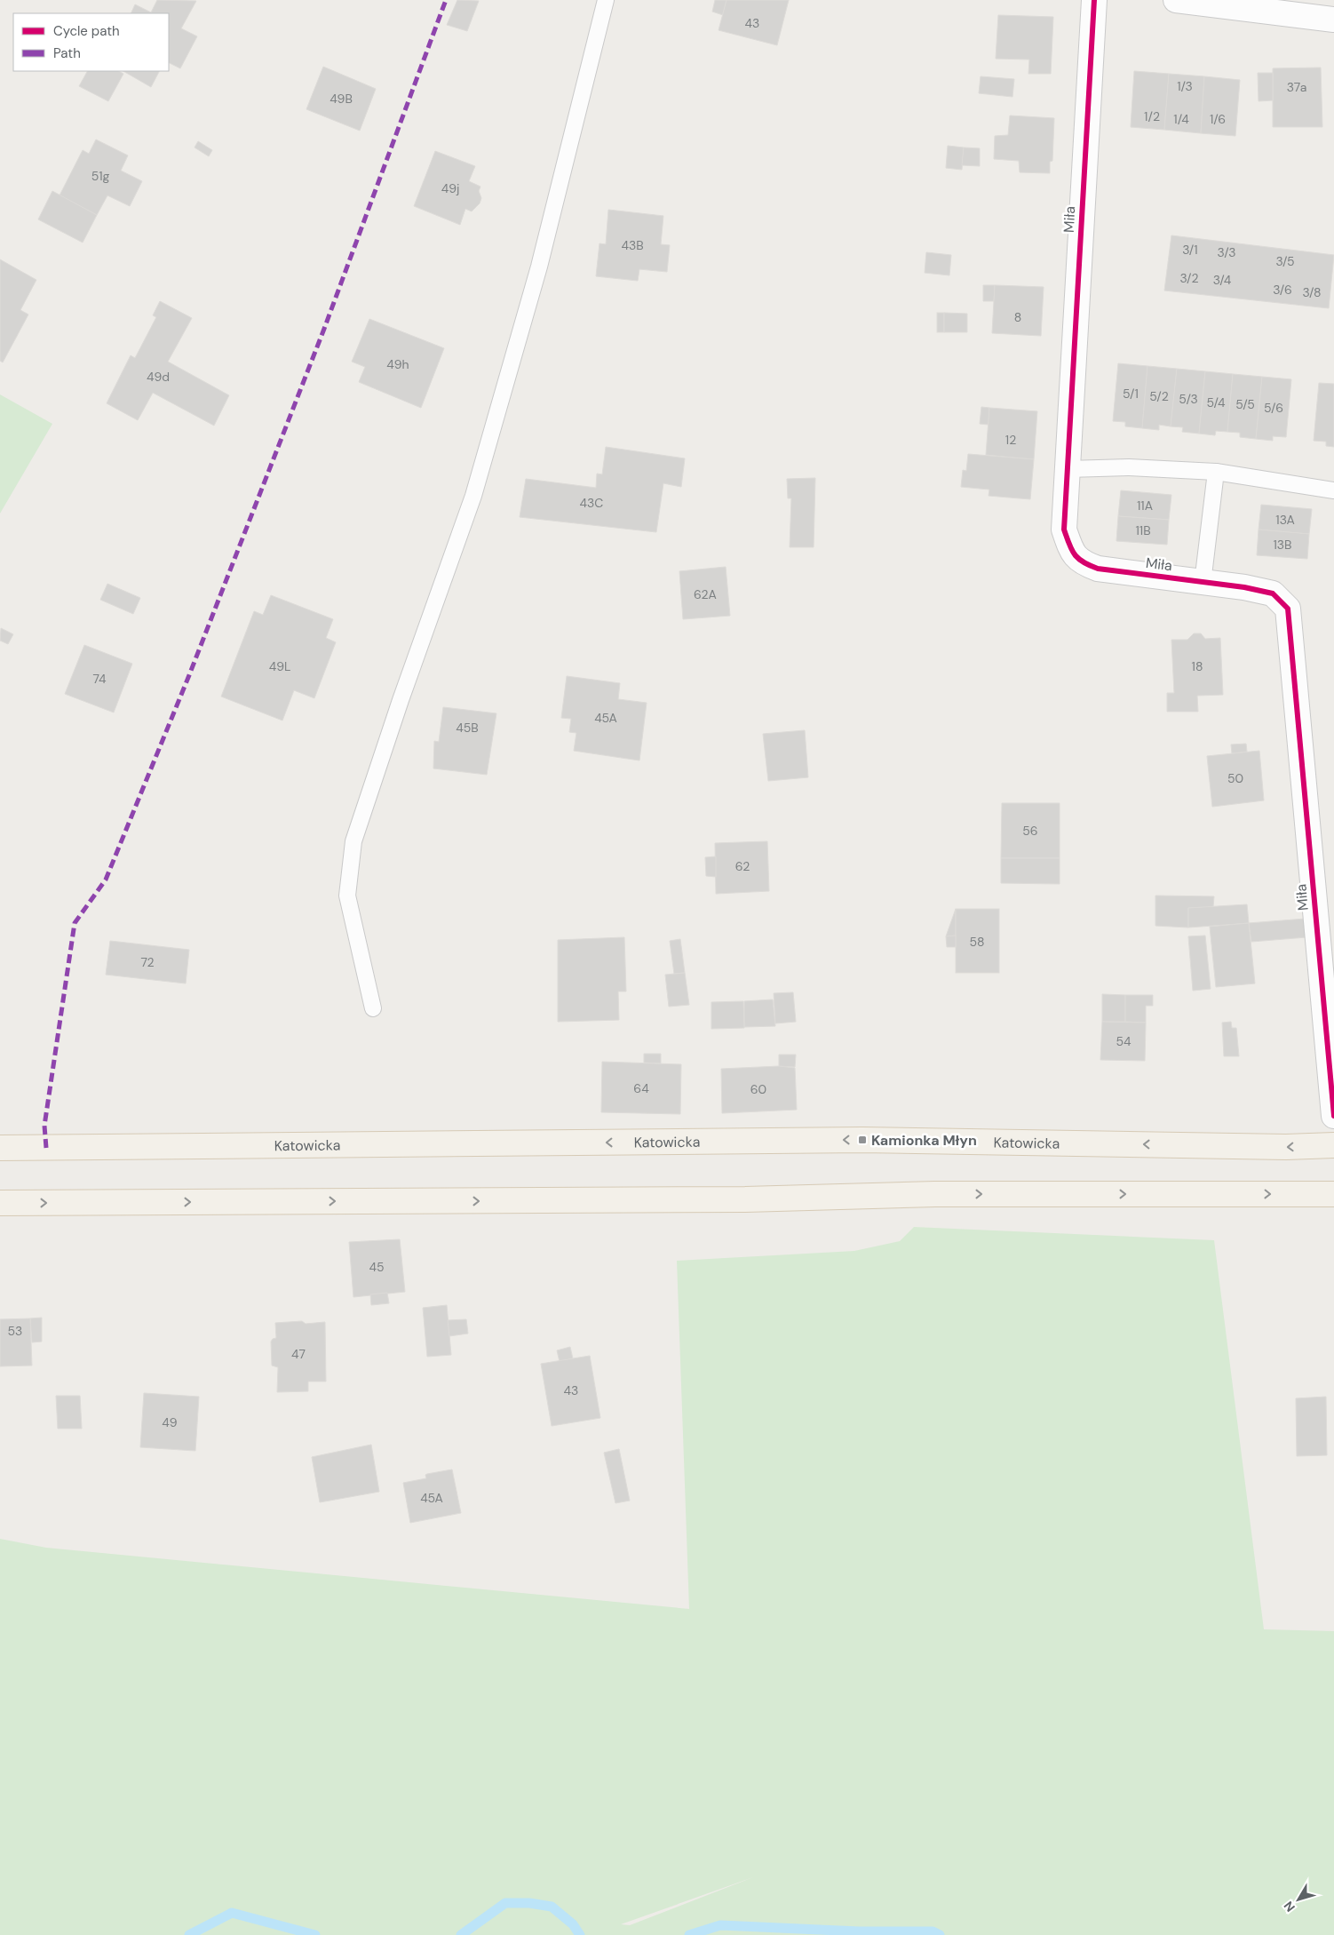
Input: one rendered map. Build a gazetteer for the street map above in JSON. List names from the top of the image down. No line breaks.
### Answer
{"streets":{"main road":["Katowicka"],"street":["Miła"]},"places":{"transit":["Kamionka Młyn"]},"house_numbers":["43","1/3","37a","49B","1/2","1/4","1/6","51g","49j","43B","3/1","3/3","3/5","3/2","3/4","3/6","3/8","8","49h","49d","5/1","5/2","5/3","5/4","5/5","5/6","12","43C","11A","13A","11B","13B","62A","49L","18","74","45A","45B","50","56","62","58","72","54","64","60","45","53","47","43","49","45A"],"legend":["Cycle path","Path"],"north":"bottom left"}
